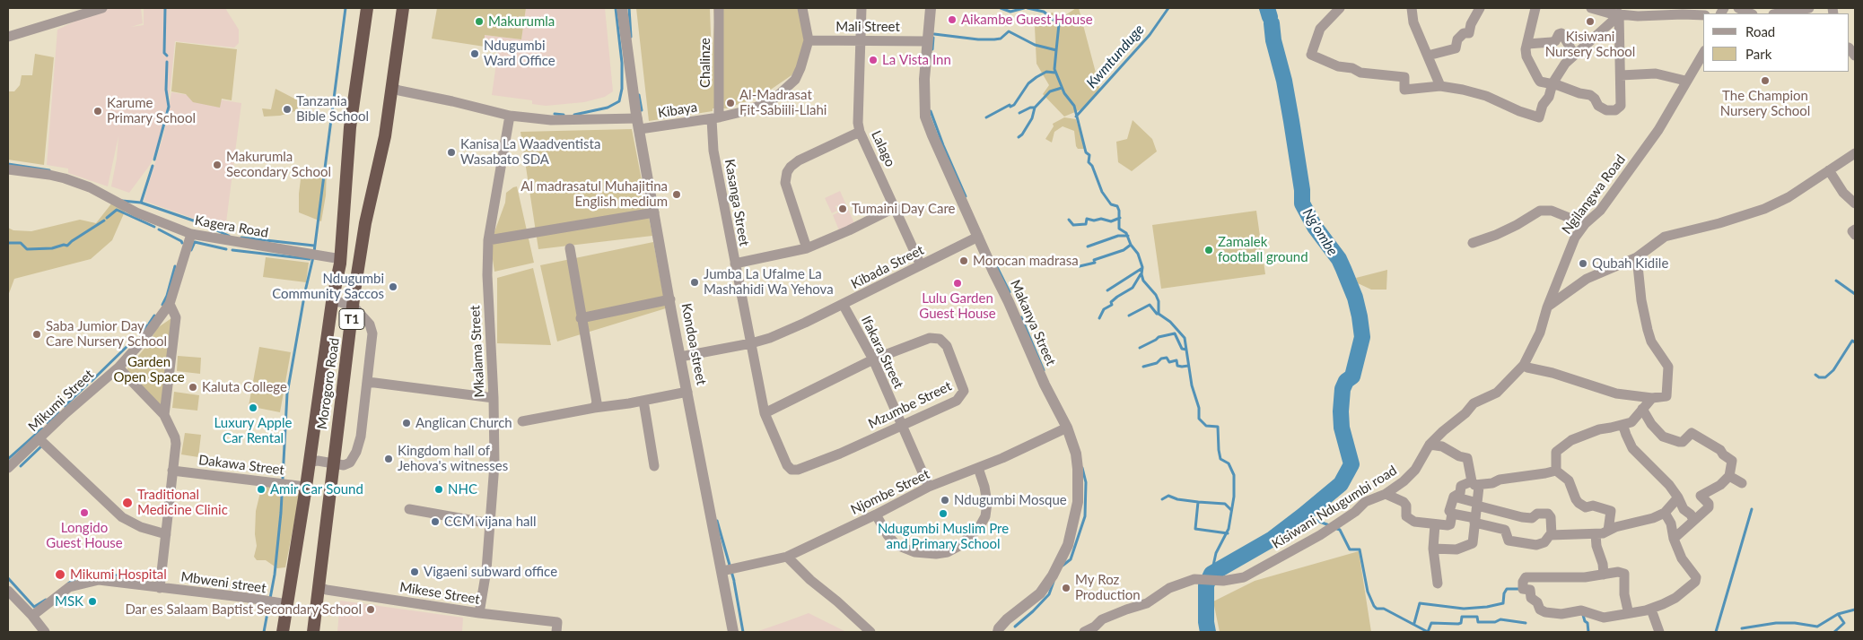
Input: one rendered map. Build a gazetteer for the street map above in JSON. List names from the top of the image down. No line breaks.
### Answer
{"streets":{"highway":["T1","Morogoro Road"],"street":["Mali Street","Chalinze","Kibaya","Lalago","Ngilangwa Road","Kasanga Street","Kagera Road","Kibada Street","Makanya Street","Kondoa street","Mkalama Street","Ifakara Street","Mikumi Street","Mzumbe Street","Dakawa Street","Njombe Street","Kisiwani Ndugumbi road","Mbweni street","Mikese Street"]},"crossings":[["Mali Street","Kibaya"],["Mali Street","Lalago"],["Mali Street","Makanya Street"],["Chalinze","Kibaya"],["Chalinze","Kasanga Street"],["Kibaya","Kasanga Street"],["Kibaya","Kondoa street"],["Kibaya","Mkalama Street"],["Kibaya","Morogoro Road"],["Lalago","Kibada Street"],["Ngilangwa Road","Kisiwani Ndugumbi road"],["Kasanga Street","Kibada Street"],["Kasanga Street","Mzumbe Street"],["Kagera Road","Morogoro Road"],["Kagera Road","Mikumi Street"],["Kibada Street","Makanya Street"],["Kibada Street","Kondoa street"],["Kibada Street","Ifakara Street"],["Kibada Street","Mzumbe Street"],["Makanya Street","Njombe Street"],["Kondoa street","Njombe Street"],["Mkalama Street","Mikese Street"],["Ifakara Street","Mzumbe Street"],["Ifakara Street","Njombe Street"],["Morogoro Road","Dakawa Street"],["Morogoro Road","Mbweni street"],["Morogoro Road","Mikese Street"]],"water":["Kwmtunduge","Ng'ombe"],"parks":["Garden Open Space"],"places":["Aikambe Guest House","Makurumla","Kisiwani Nursery School","Ndugumbi Ward Office","La Vista Inn","The Champion Nursery School","Al-Madrasat Fit-Sabiili-Llahi","Tanzania Bible School","Karume Primary School","Kanisa La Waadventista Wasabato SDA","Makurumla Secondary School","Al madrasatul Muhajitina English medium","Tumaini Day Care","Zamalek football ground","Morocan madrasa","Qubah Kidile","Jumba La Ufalme La Mashahidi Wa Yehova","Lulu Garden Guest House","Ndugumbi Community Saccos","Saba Jumior Day Care Nursery School","Kaluta College","Luxury Apple Car Rental","Anglican Church","Kingdom hall of Jehova's witnesses","Amir Car Sound","NHC","Ndugumbi Mosque","Traditional Medicine Clinic","Longido Guest House","Ndugumbi Muslim Pre and Primary School","CCM vijana hall","Vigaeni subward office","Mikumi Hospital","My Roz Production","MSK","Dar es Salaam Baptist Secondary School"],"legend":["Road","Park"]}
